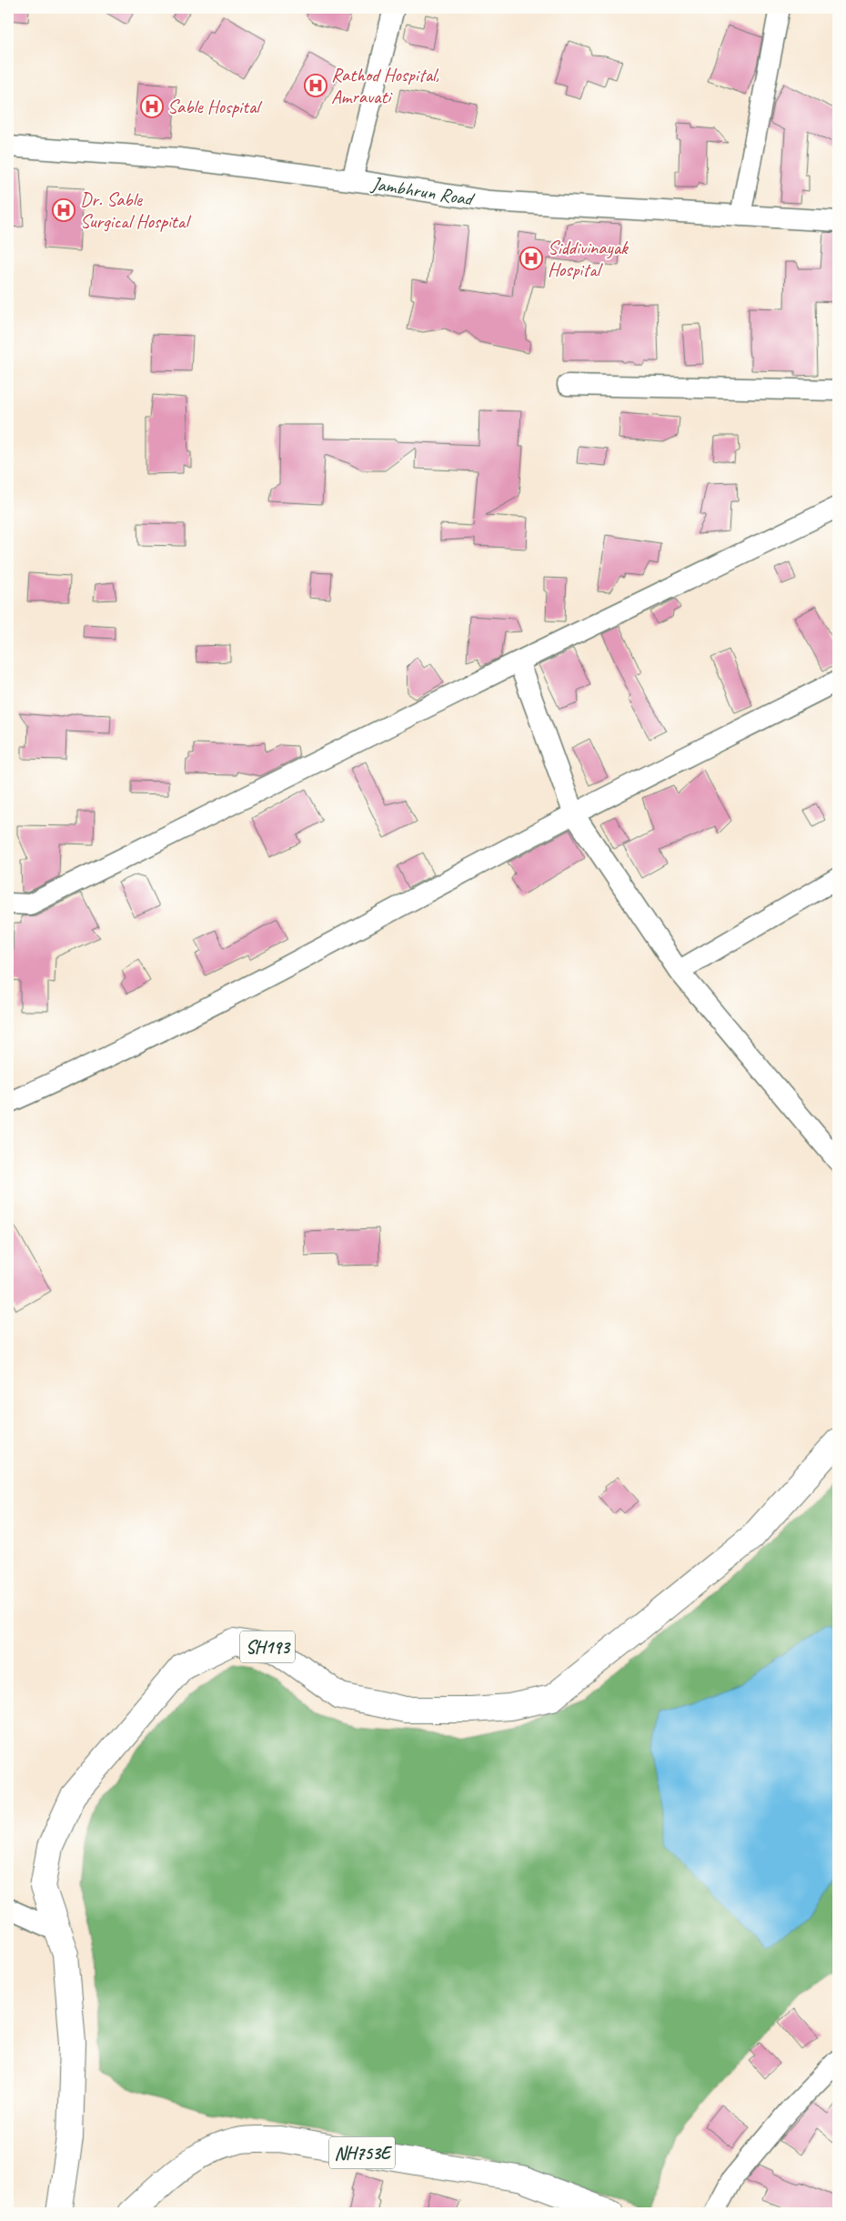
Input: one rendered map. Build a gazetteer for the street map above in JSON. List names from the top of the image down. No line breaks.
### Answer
{"streets":{"main road":["SH193","NH753E"],"street":["Jambhrun Road"]},"places":{"hospital":["Rathod Hospital, Amravati","Sable Hospital","Dr. Sable Surgical Hospital","Siddivinayak Hospital"]}}
